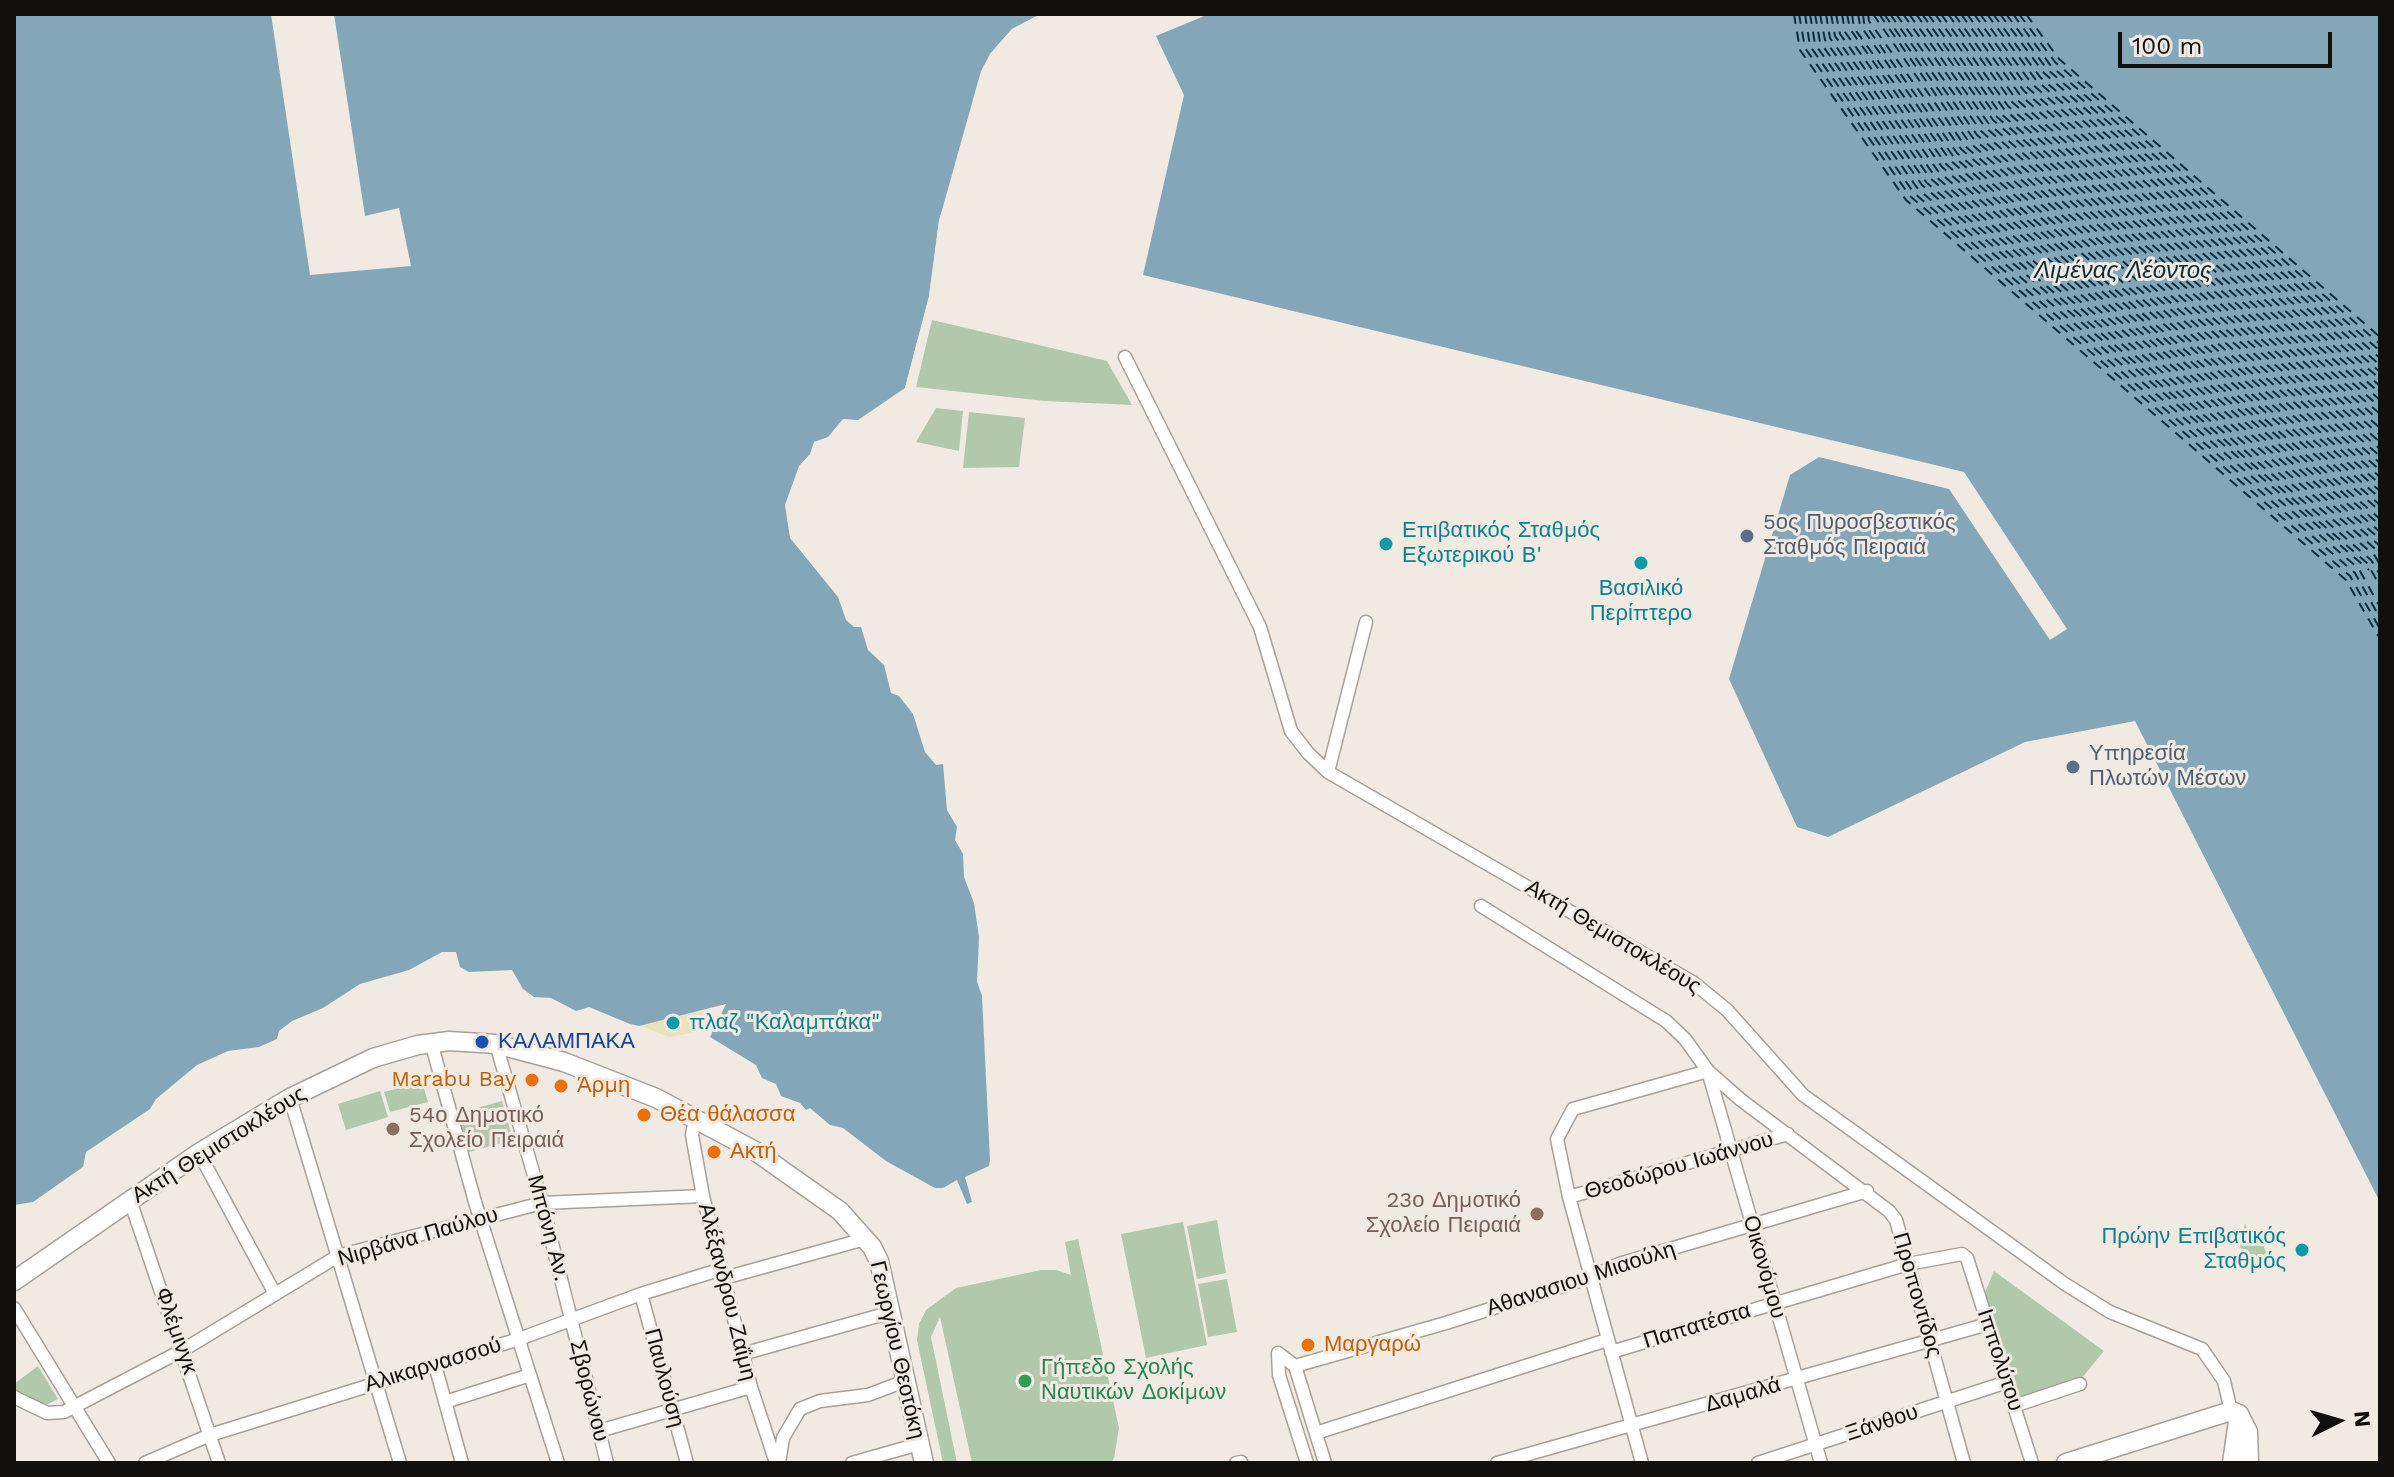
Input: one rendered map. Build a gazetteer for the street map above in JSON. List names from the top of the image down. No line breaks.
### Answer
{"streets":{"main road":["Ακτή Θεμιστοκλέους","Γεωργίου Θεοτόκη"],"street":["Θεοδώρου Ιωάννου","Μπόνη Αν.","Νιρβάνα Παύλου","Οικονόμου","Αθανασιου Μιαούλη","Αλέξανδρου Ζαΐμη","Προποντίδος","Παπατέστα","Φλέμινγκ","Ιππολύτου","Αλικαρνασσού","Παυλούση","Σβορώνου","Δαμαλά","Ξάνθου"]},"crossings":[["Ακτή Θεμιστοκλέους","Μπόνη Αν."],["Ακτή Θεμιστοκλέους","Αλέξανδρου Ζαΐμη"],["Ακτή Θεμιστοκλέους","Φλέμινγκ"],["Ακτή Θεμιστοκλέους","Γεωργίου Θεοτόκη"],["Ακτή Θεμιστοκλέους","Αλικαρνασσού"],["Θεοδώρου Ιωάννου","Οικονόμου"],["Θεοδώρου Ιωάννου","Προποντίδος"],["Μπόνη Αν.","Νιρβάνα Παύλου"],["Μπόνη Αν.","Αλικαρνασσού"],["Μπόνη Αν.","Σβορώνου"],["Νιρβάνα Παύλου","Αλέξανδρου Ζαΐμη"],["Νιρβάνα Παύλου","Φλέμινγκ"],["Οικονόμου","Αθανασιου Μιαούλη"],["Οικονόμου","Προποντίδος"],["Οικονόμου","Παπατέστα"],["Οικονόμου","Δαμαλά"],["Οικονόμου","Ξάνθου"],["Αθανασιου Μιαούλη","Προποντίδος"],["Αλέξανδρου Ζαΐμη","Αλικαρνασσού"],["Προποντίδος","Παπατέστα"],["Προποντίδος","Δαμαλά"],["Προποντίδος","Ξάνθου"],["Παπατέστα","Ιππολύτου"],["Φλέμινγκ","Αλικαρνασσού"],["Γεωργίου Θεοτόκη","Αλικαρνασσού"],["Ιππολύτου","Δαμαλά"],["Ιππολύτου","Ξάνθου"],["Αλικαρνασσού","Παυλούση"],["Αλικαρνασσού","Σβορώνου"]],"water":["Λιμένας Λέοντος"],"places":["5ος Πυροσβεστικός Σταθμός Πειραιά","Επιβατικός Σταθμός Εξωτερικού Β'","Βασιλικό Περίπτερο","Υπηρεσία Πλωτών Μέσων","πλαζ \"Καλαμπάκα\"","ΚΑΛΑΜΠΑΚΑ","Marabu Bay","Άρμη","Θέα θάλασσα","54ο Δημοτικό Σχολείο Πειραιά","Ακτή","23ο Δημοτικό Σχολείο Πειραιά","Πρώην Επιβατικός Σταθμός","Μαργαρώ","Γήπεδο Σχολής Ναυτικών Δοκίμων"],"scale_bar":"100 m","north":"right"}
